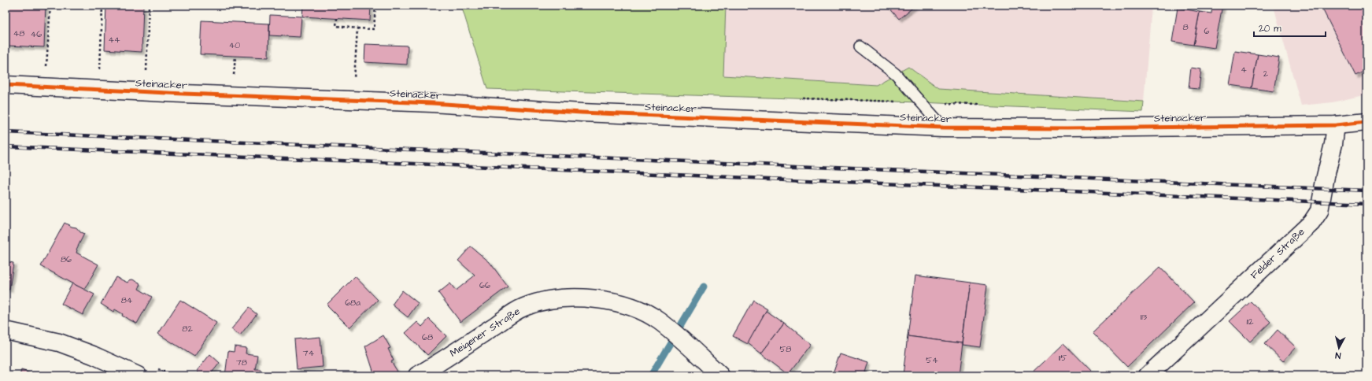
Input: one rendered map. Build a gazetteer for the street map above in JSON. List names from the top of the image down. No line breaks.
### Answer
{"streets":{"street":["Steinacker","Felder Straße","Meigener Straße"]},"crossings":[["Steinacker","Felder Straße"]],"house_numbers":["8","6","48","46","44","40","4","2","86","66","84","68a","113","112","82","68","58","74","115","54","78"],"scale_bar":"20 m","north":"bottom"}
